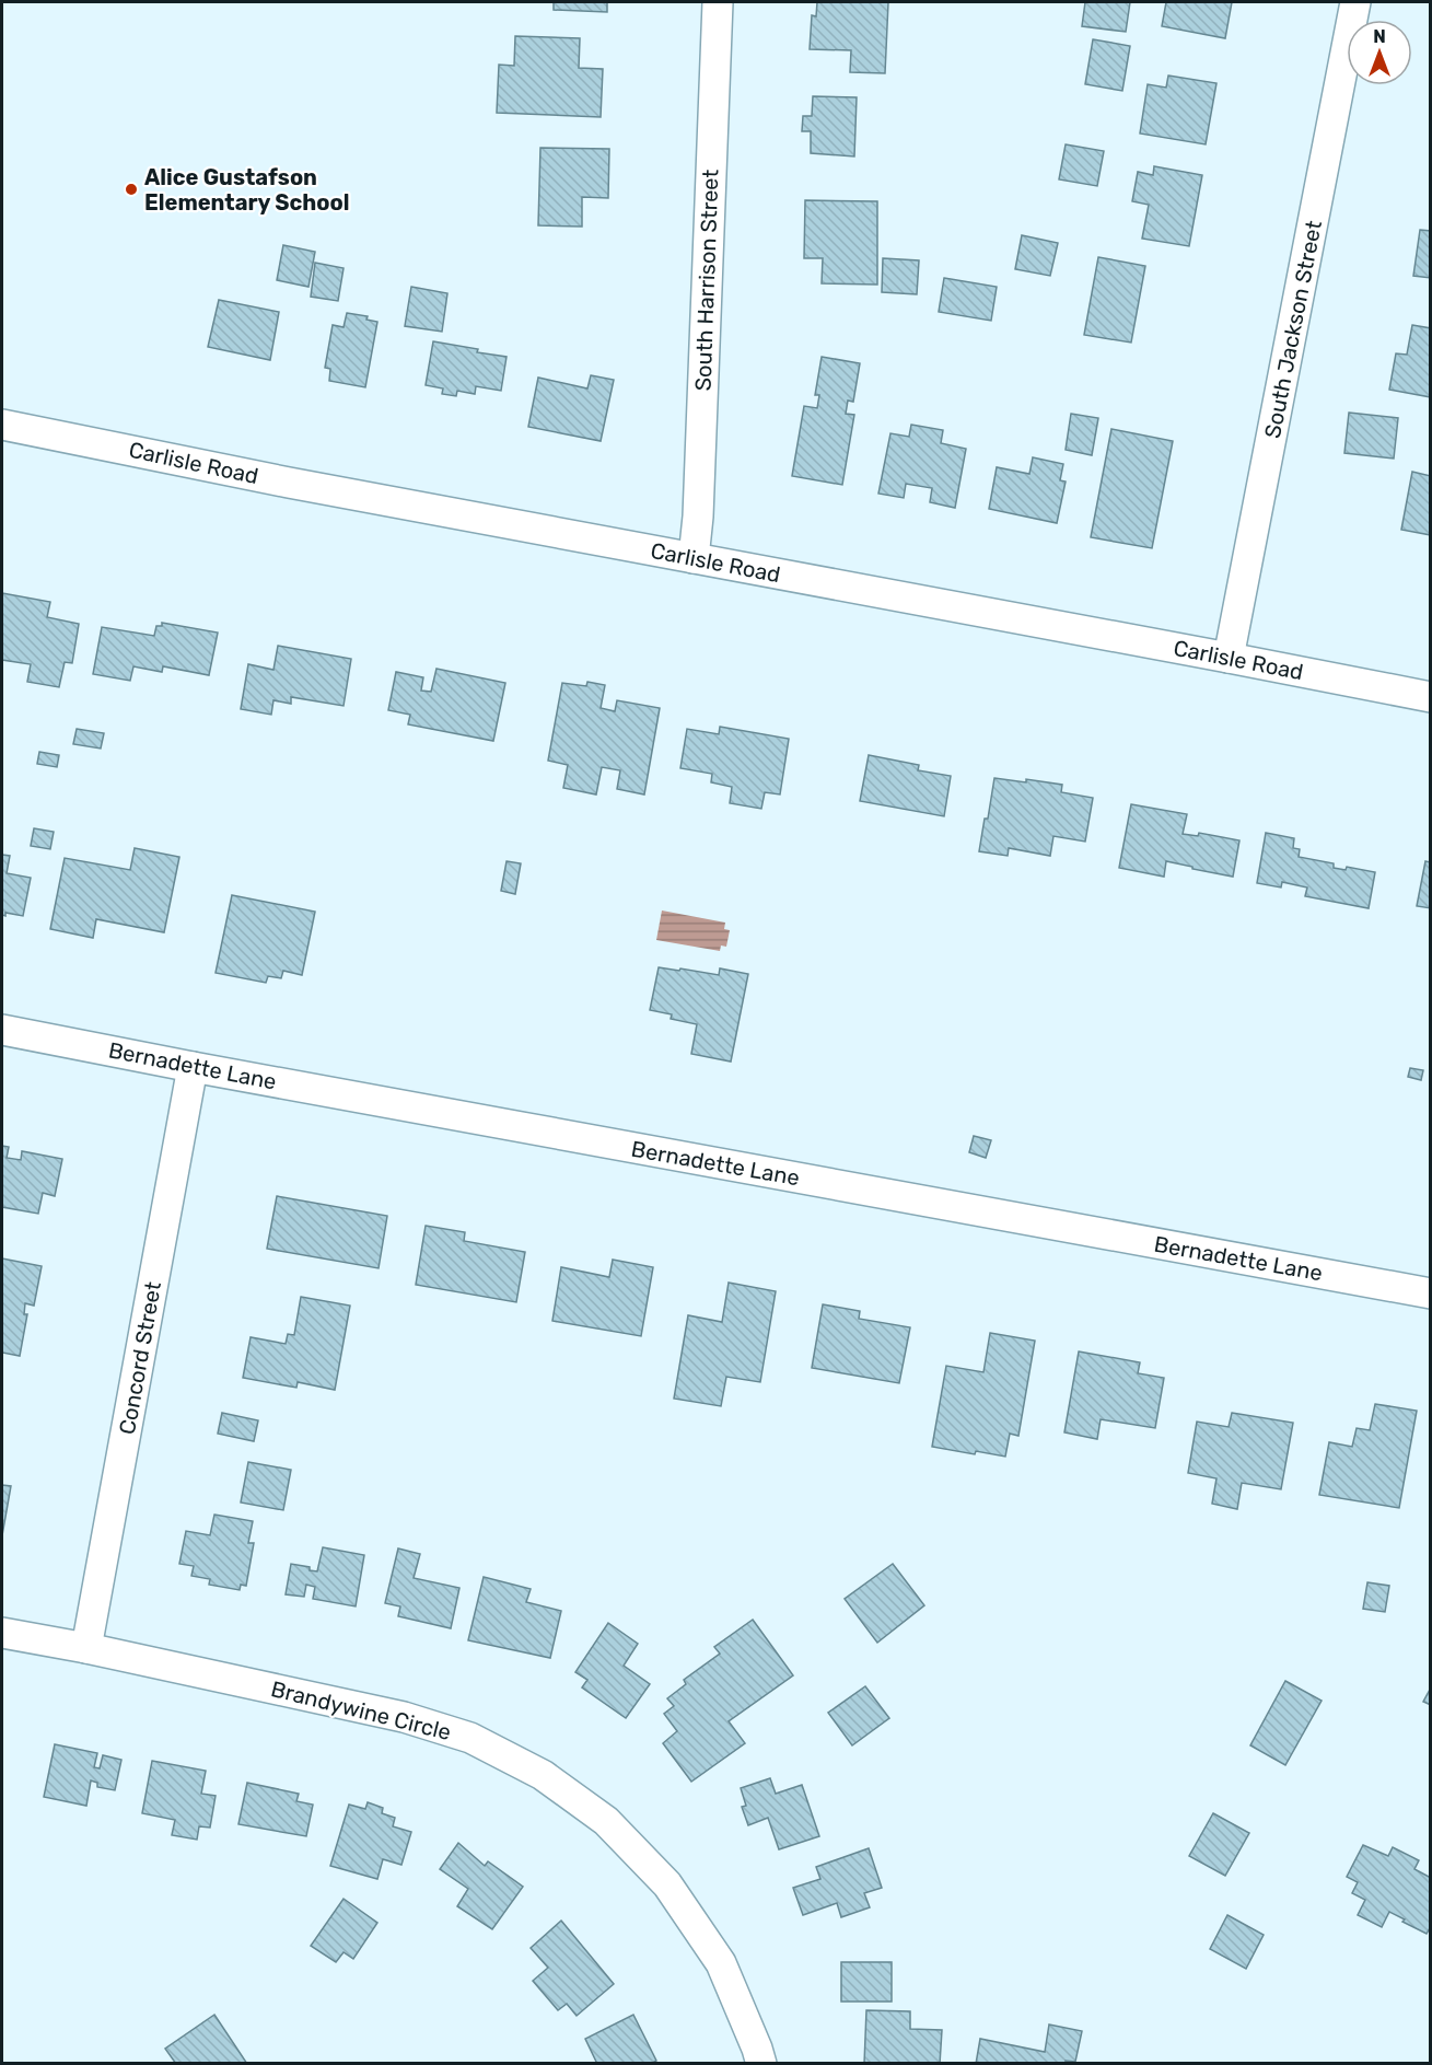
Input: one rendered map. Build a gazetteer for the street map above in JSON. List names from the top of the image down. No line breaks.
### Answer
{"streets":{"street":["South Harrison Street","South Jackson Street","Carlisle Road","Bernadette Lane","Concord Street","Brandywine Circle"]},"crossings":[["South Harrison Street","Carlisle Road"],["South Jackson Street","Carlisle Road"],["Bernadette Lane","Concord Street"],["Concord Street","Brandywine Circle"]],"places":["Alice Gustafson Elementary School"],"north":"top"}
